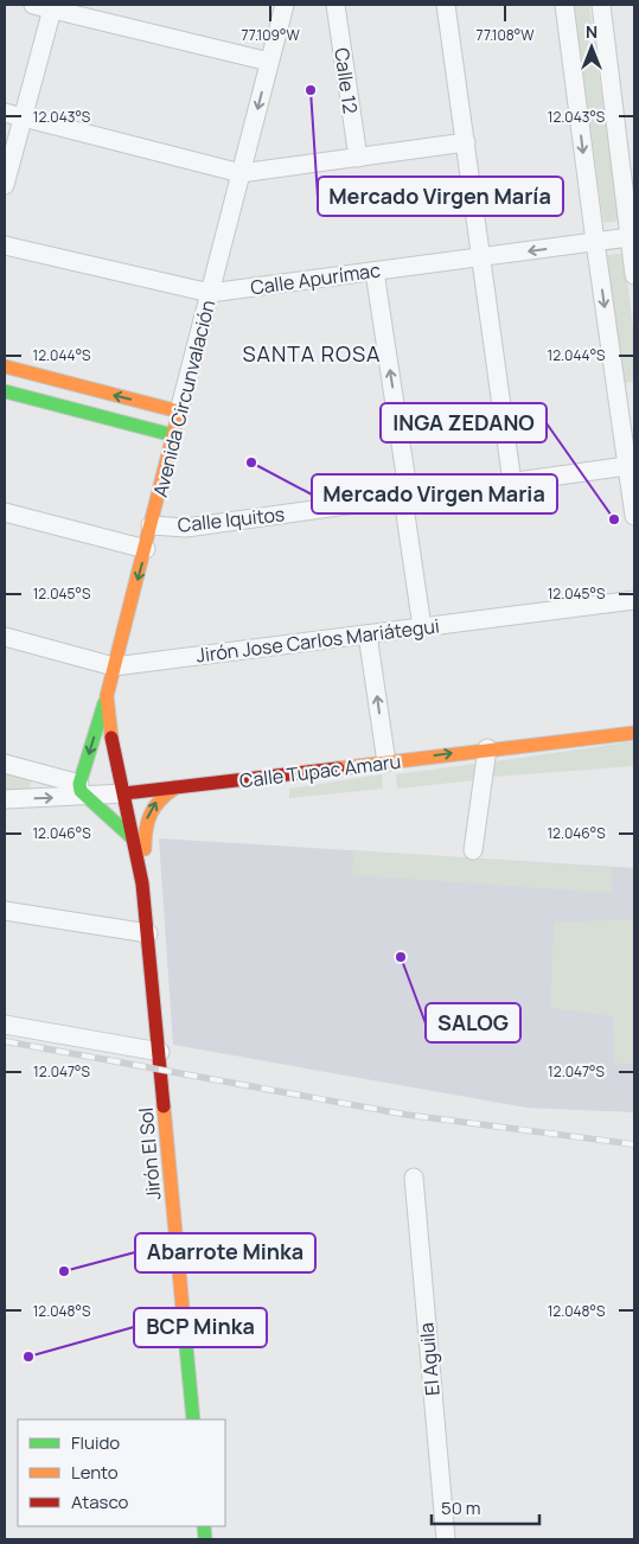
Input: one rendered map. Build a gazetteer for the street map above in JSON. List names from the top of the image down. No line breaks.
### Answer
{"streets":{"street":["Calle 12","Calle Apurímac","Avenida Circunvalación","Calle Iquitos","Jirón Jose Carlos Mariátegui","Calle Tupac Amaru","Jirón El Sol","El Aguila"]},"crossings":[["Calle Apurímac","Avenida Circunvalación"],["Avenida Circunvalación","Calle Iquitos"],["Avenida Circunvalación","Jirón Jose Carlos Mariátegui"],["Avenida Circunvalación","Calle Tupac Amaru"],["Avenida Circunvalación","Jirón El Sol"],["Calle Tupac Amaru","Jirón El Sol"]],"districts":["SANTA ROSA"],"places":["Mercado Virgen María","Mercado Virgen Maria","INGA ZEDANO","SALOG","Abarrote Minka","BCP Minka"],"legend":["Fluido","Lento","Atasco"],"scale_bar":"50 m","north":"top","coordinates":["77.109°W","77.108°W","12.043°S","12.044°S","12.045°S","12.046°S","12.047°S","12.048°S"]}
